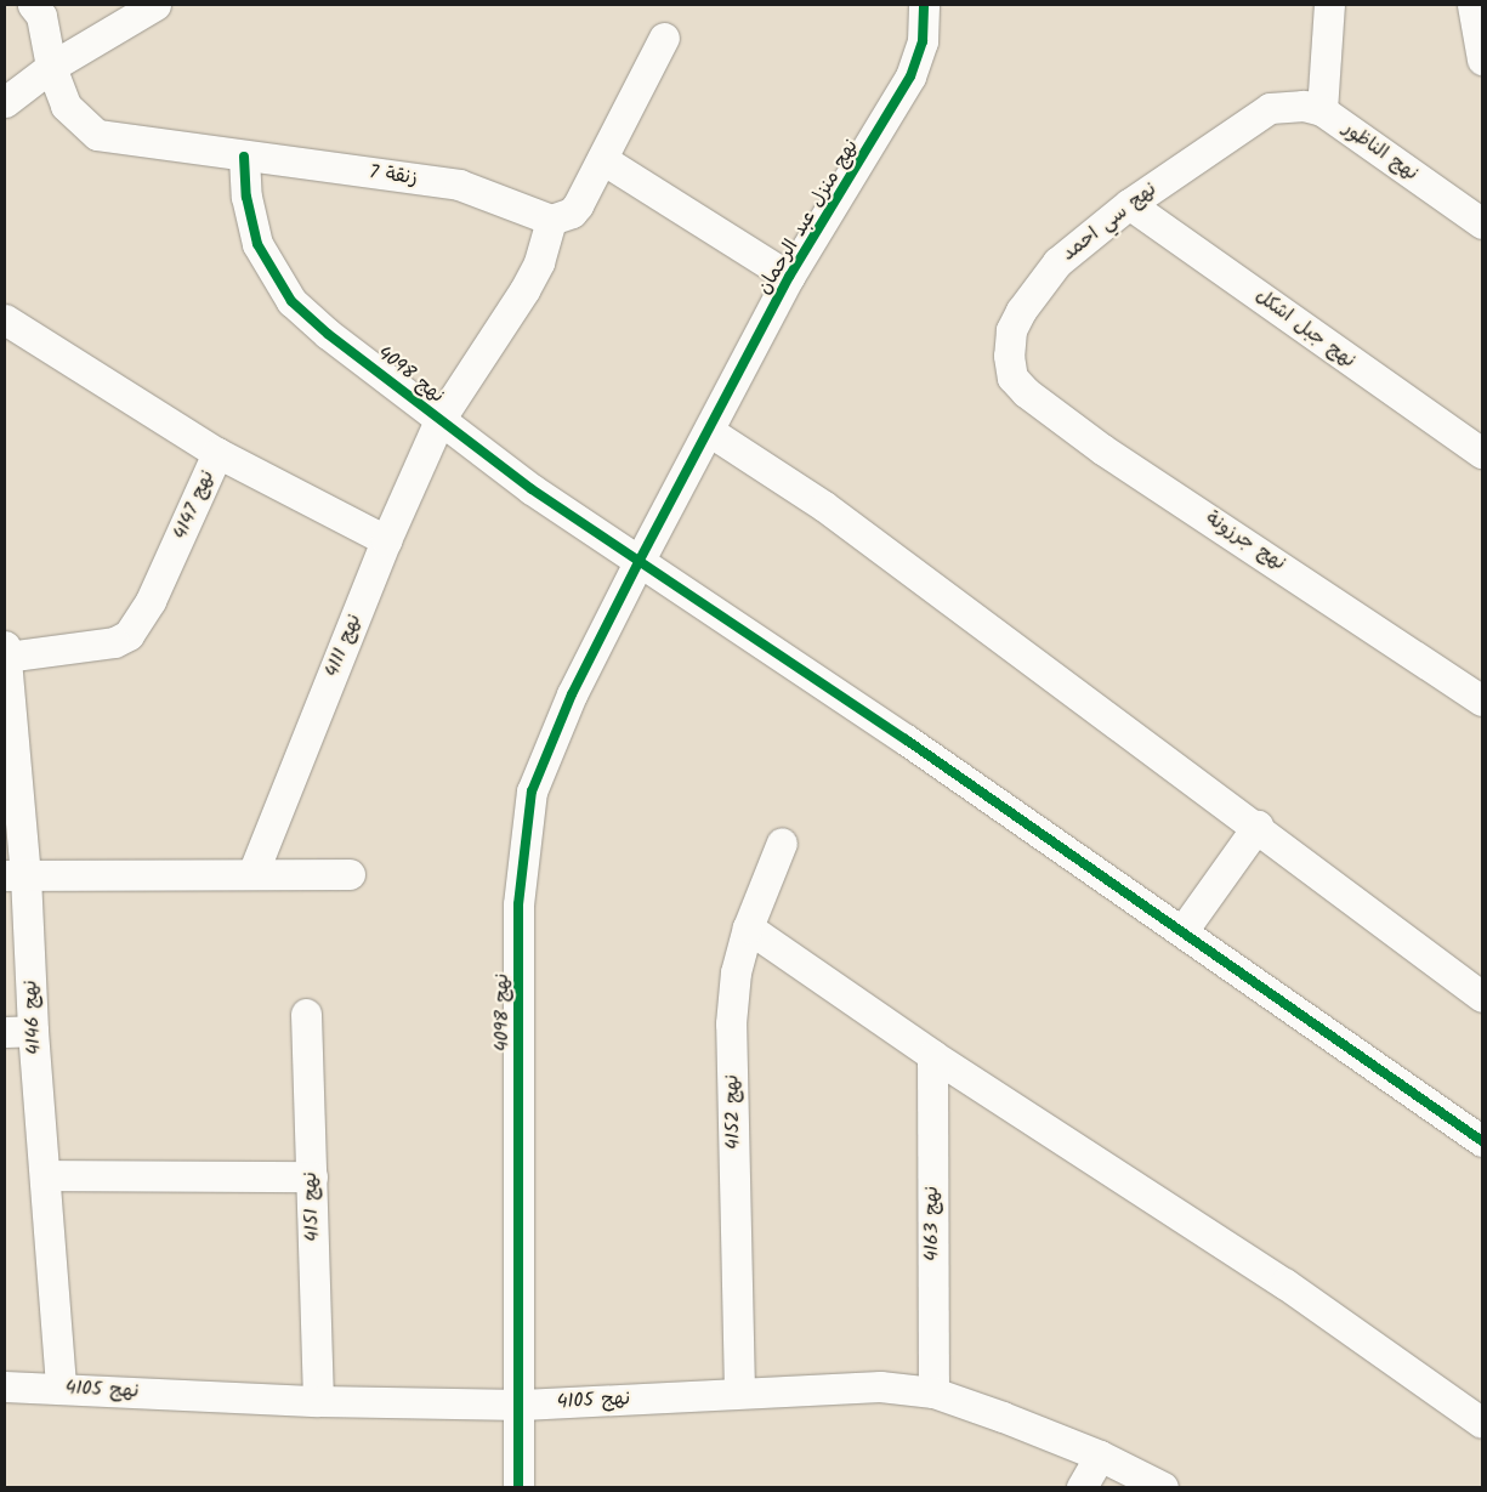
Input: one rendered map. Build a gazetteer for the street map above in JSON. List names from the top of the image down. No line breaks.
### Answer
{"streets":{"street":["نهج الناظور","زنقة 7","نهج منزل عبد الرحمان","نهج سي احمد","نهج جبل اشكل","نهج 4098","نهج 4147","نهج جرزونة","نهج 4111","نهج 4146","نهج 4152","نهج 4151","نهج 4163","نهج 4105"]},"crossings":[["نهج الناظور","نهج سي احمد"],["زنقة 7","نهج 4098"],["زنقة 7","نهج 4111"],["نهج منزل عبد الرحمان","نهج 4098"],["نهج سي احمد","نهج جبل اشكل"],["نهج سي احمد","نهج جرزونة"],["نهج 4098","نهج 4111"],["نهج 4098","نهج 4105"],["نهج 4147","نهج 4146"],["نهج 4146","نهج 4105"],["نهج 4152","نهج 4105"],["نهج 4151","نهج 4105"],["نهج 4163","نهج 4105"]]}
